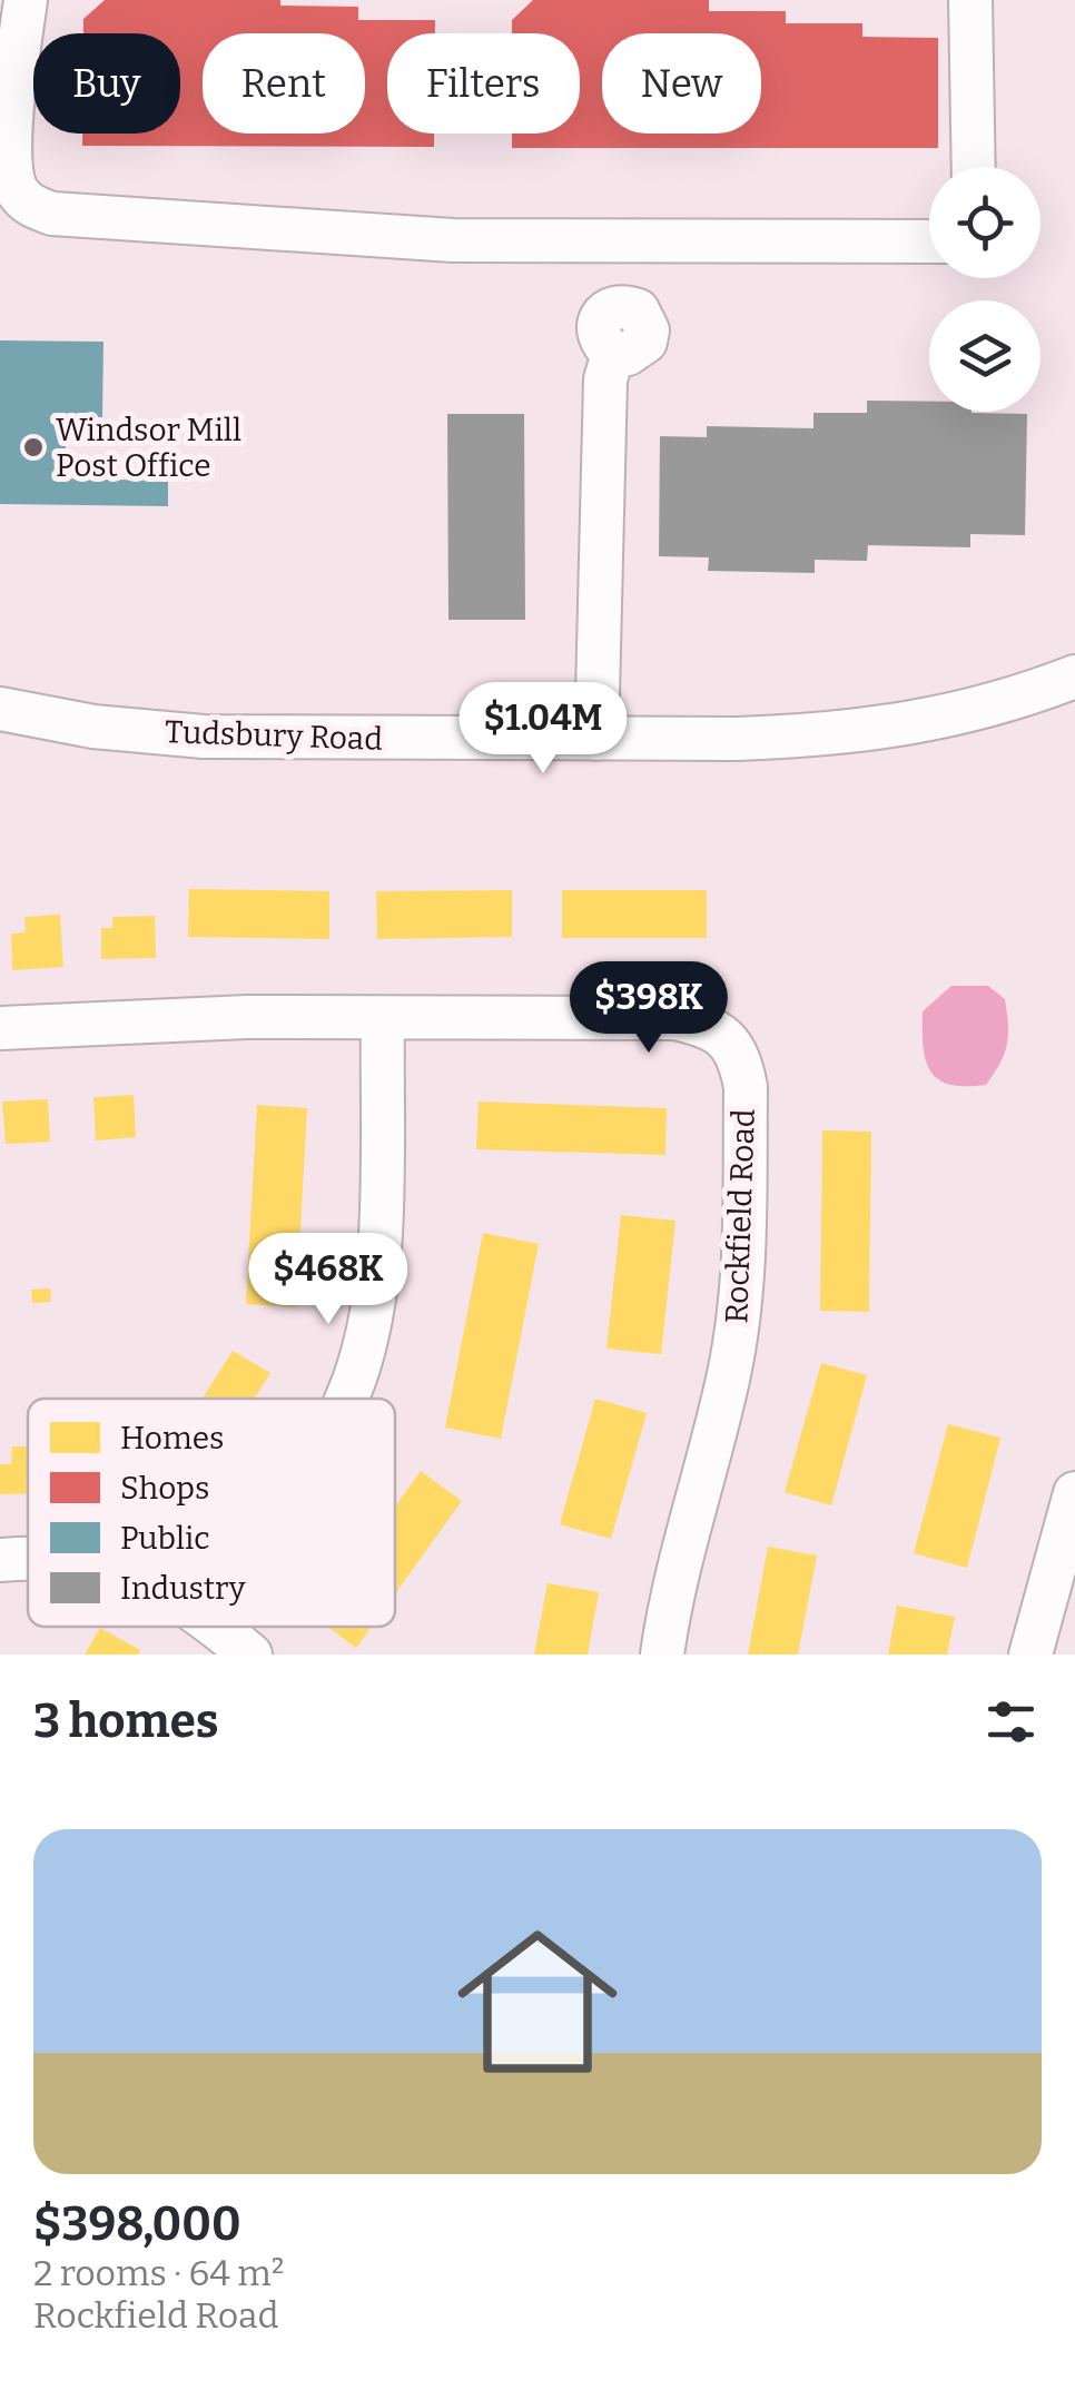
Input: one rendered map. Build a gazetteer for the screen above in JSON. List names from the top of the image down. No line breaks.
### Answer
{"streets":{"street":["Tudsbury Road","Rockfield Road"]},"places":["Windsor Mill Post Office"],"legend":["Homes","Shops","Public","Industry"],"page":{"chip":["Buy","Rent","Filters","New"],"price":["$1.04M","$398K","$468K"],"heading":"3 homes","list":[{"name":"$398,000","note":"2 rooms · 64 m² · Rockfield Road"}]}}
